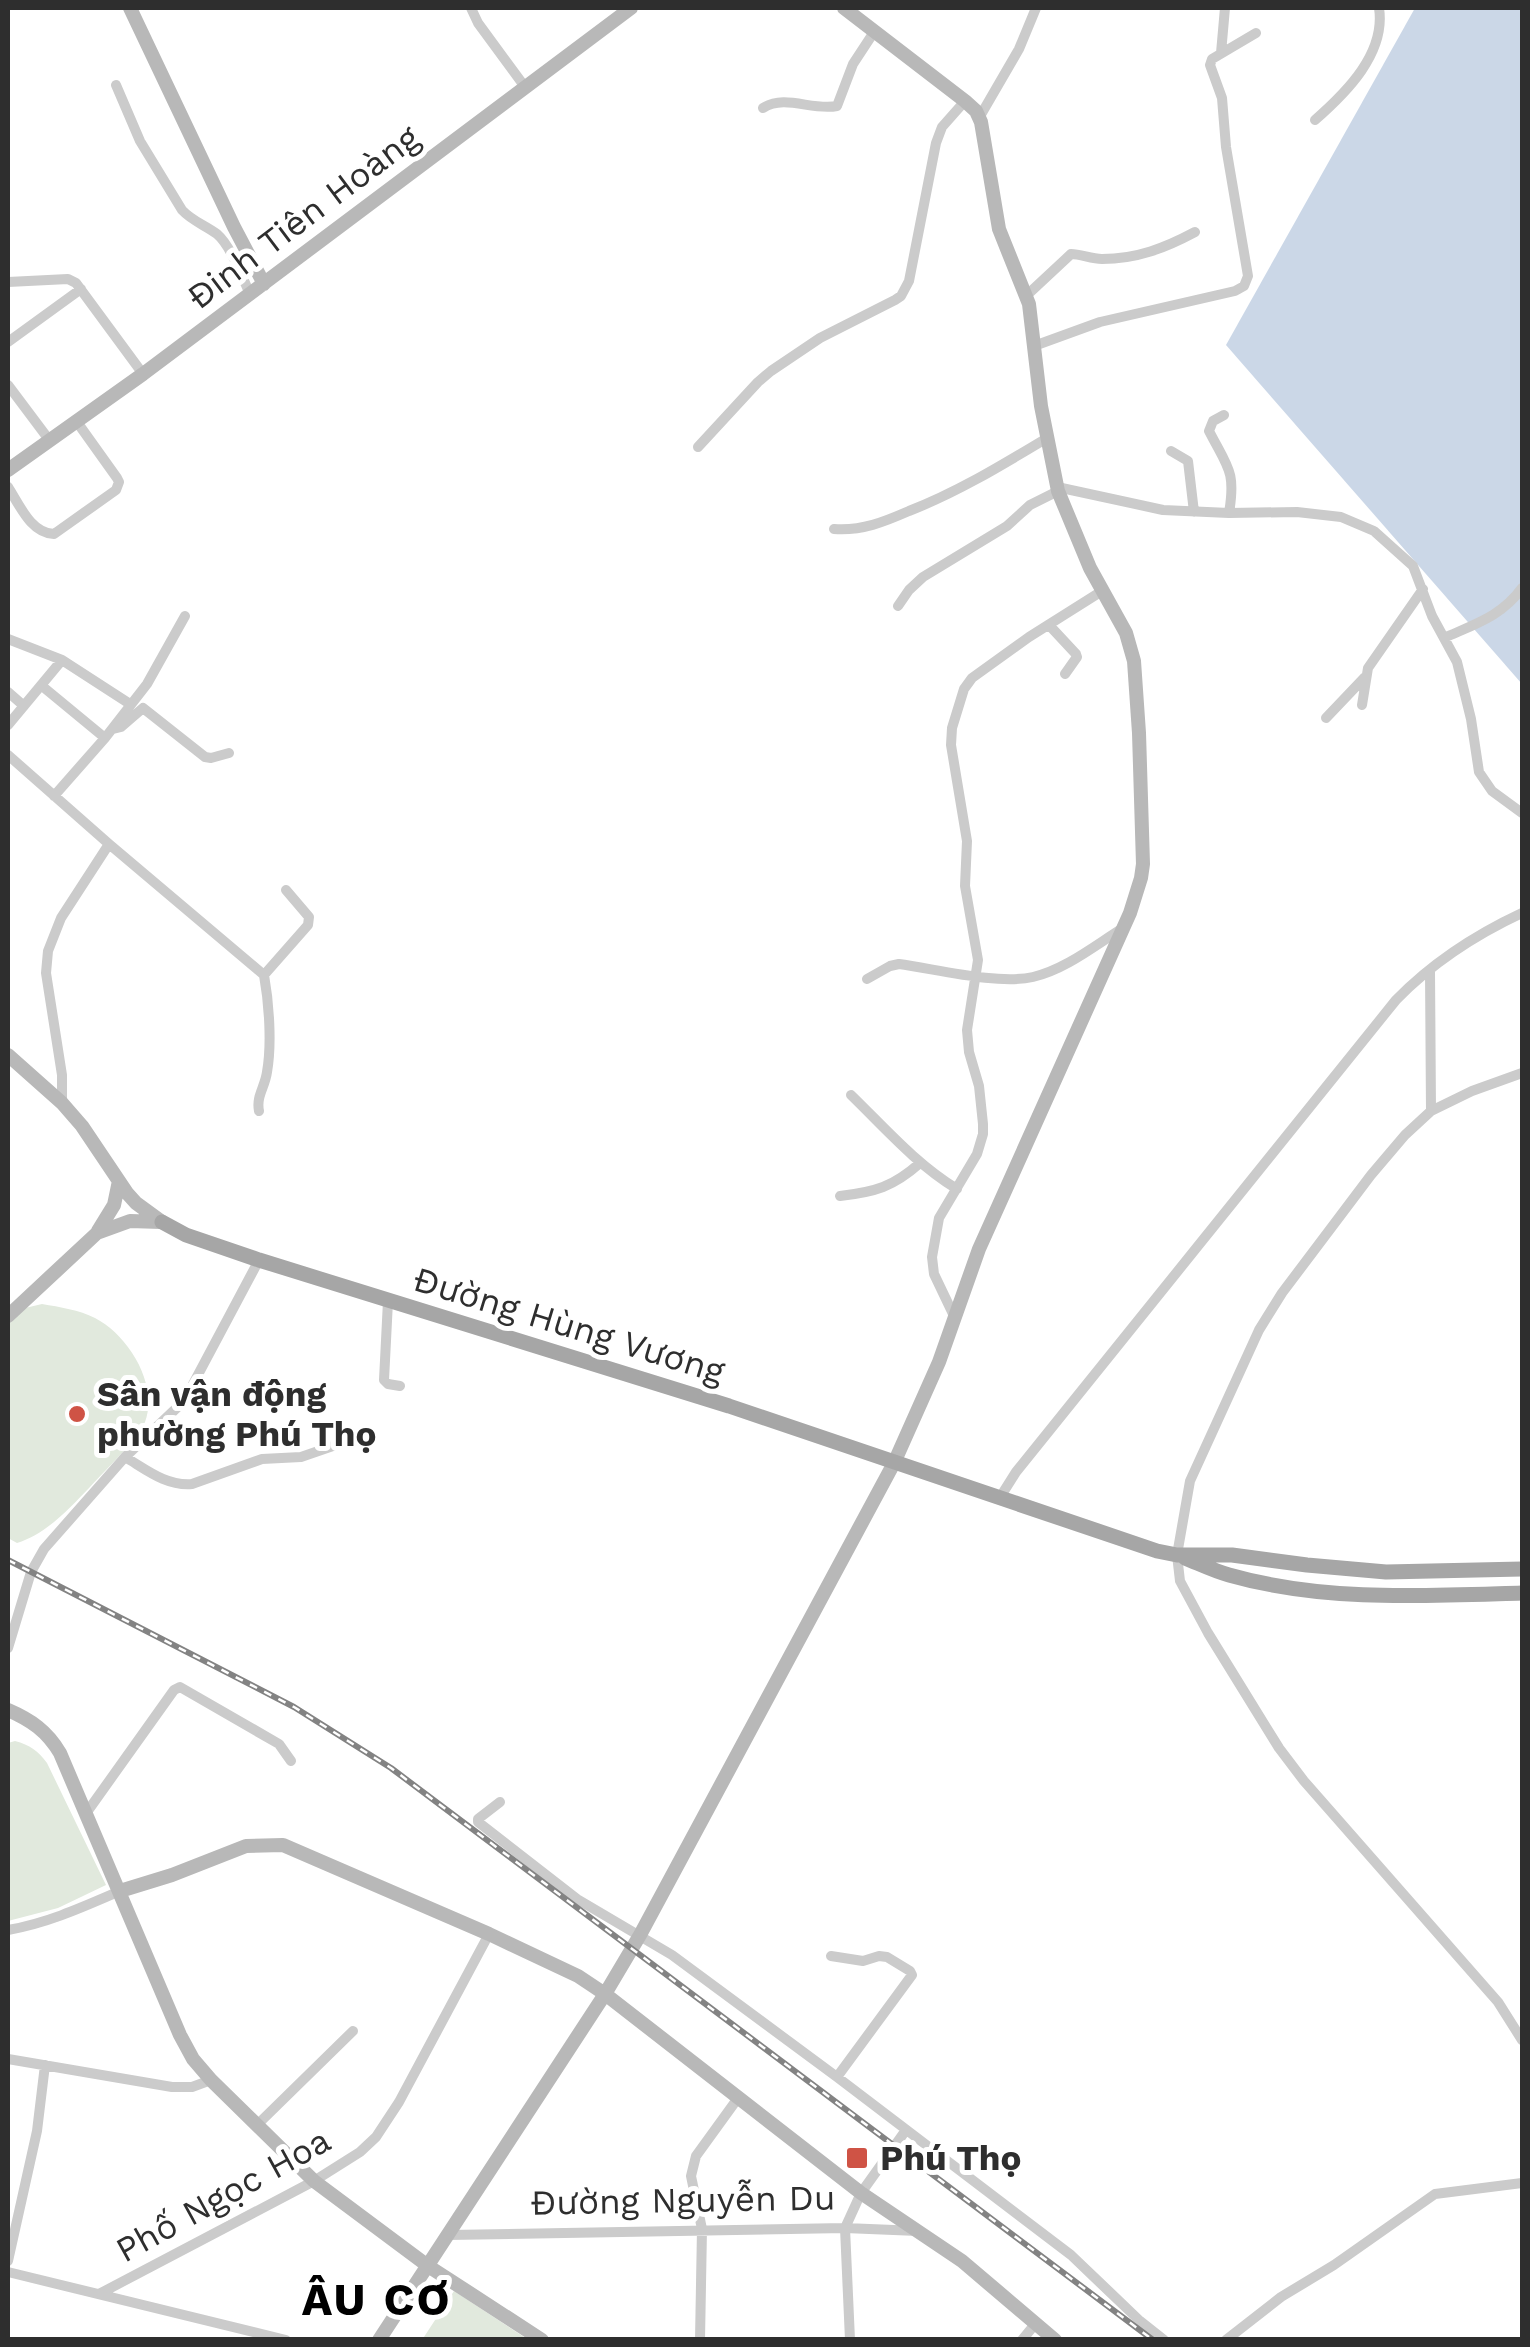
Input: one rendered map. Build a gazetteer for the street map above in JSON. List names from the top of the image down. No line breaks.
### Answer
{"streets":{"main road":["Đường Hùng Vương"],"street":["Đinh Tiên Hoàng","Phố Ngọc Hoa","Đường Nguyễn Du"]},"districts":["ÂU CƠ"],"places":{"other":["Sân vận động phường Phú Thọ"],"transit":["Phú Thọ"]}}
